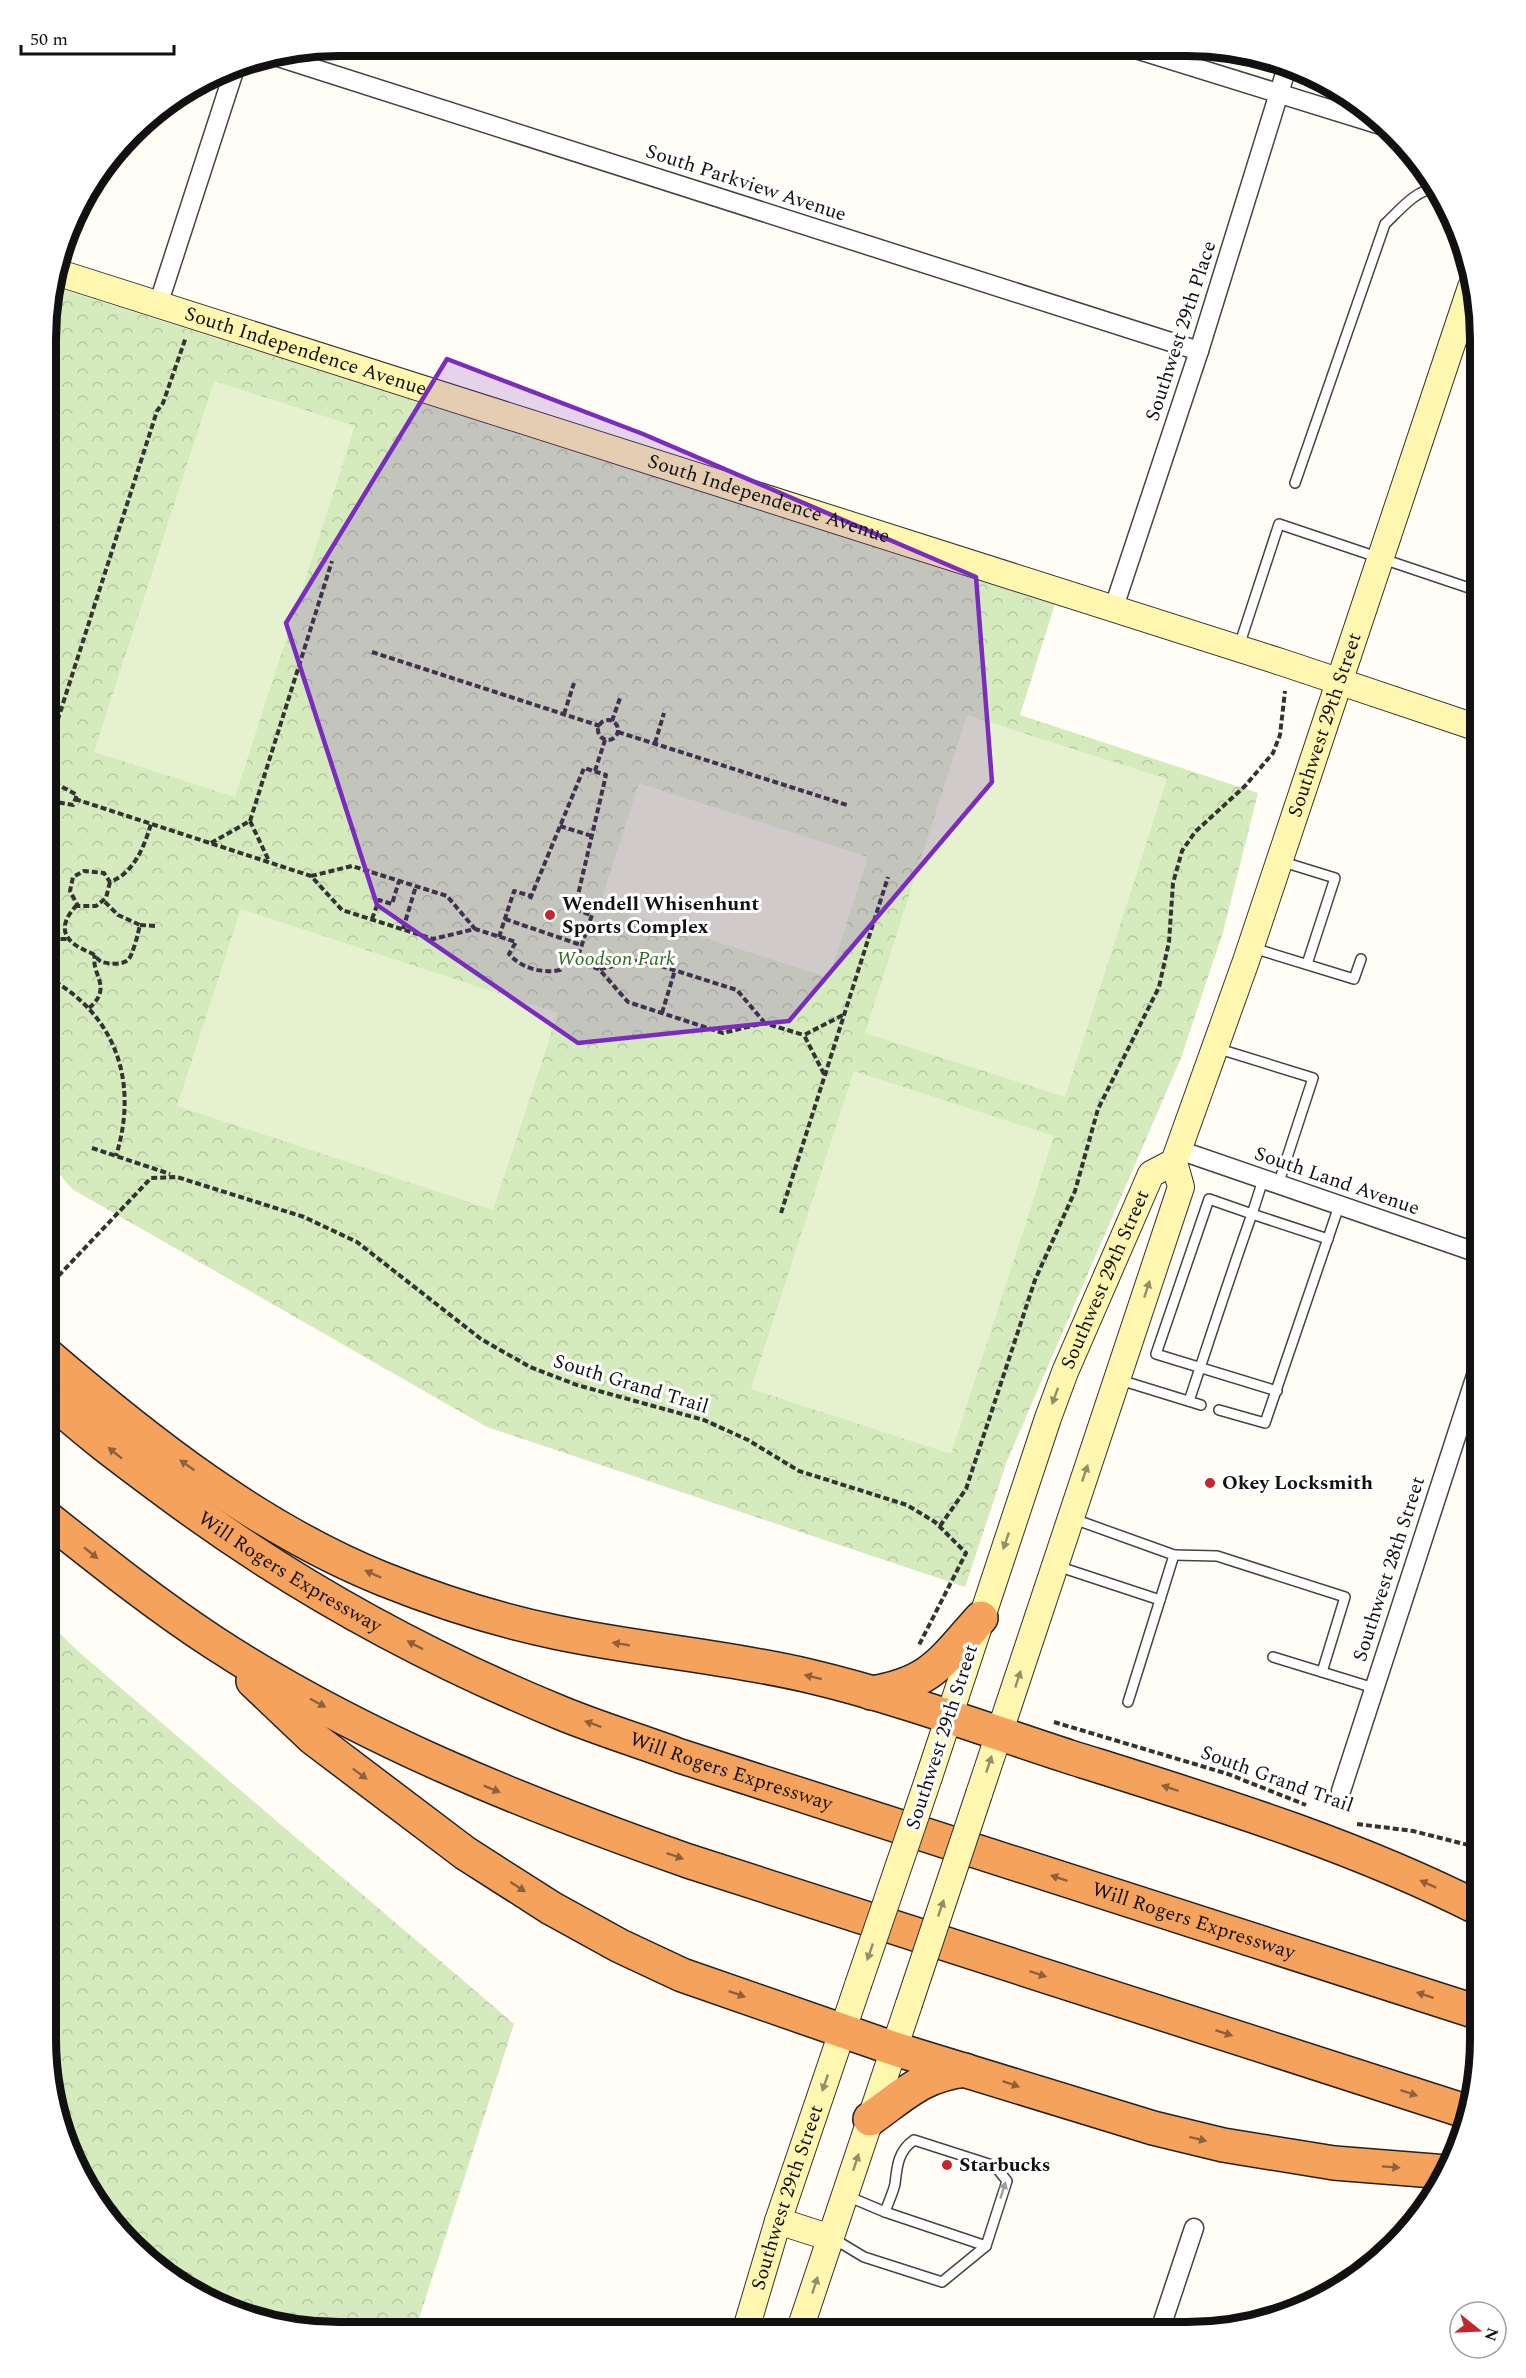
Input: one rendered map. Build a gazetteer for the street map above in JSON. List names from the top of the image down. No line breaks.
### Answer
{"streets":{"highway":["Will Rogers Expressway"],"main road":["South Independence Avenue","Southwest 29th Street"],"street":["South Parkview Avenue","Southwest 29th Place","South Land Avenue","Southwest 28th Street"],"path":["South Grand Trail"]},"crossings":[["South Parkview Avenue","Southwest 29th Place"],["Southwest 29th Place","South Independence Avenue"],["South Independence Avenue","Southwest 29th Street"],["Southwest 29th Street","South Land Avenue"]],"parks":["Woodson Park"],"places":["Wendell Whisenhunt Sports Complex","Okey Locksmith","Starbucks"],"scale_bar":"50 m","north":"right"}
